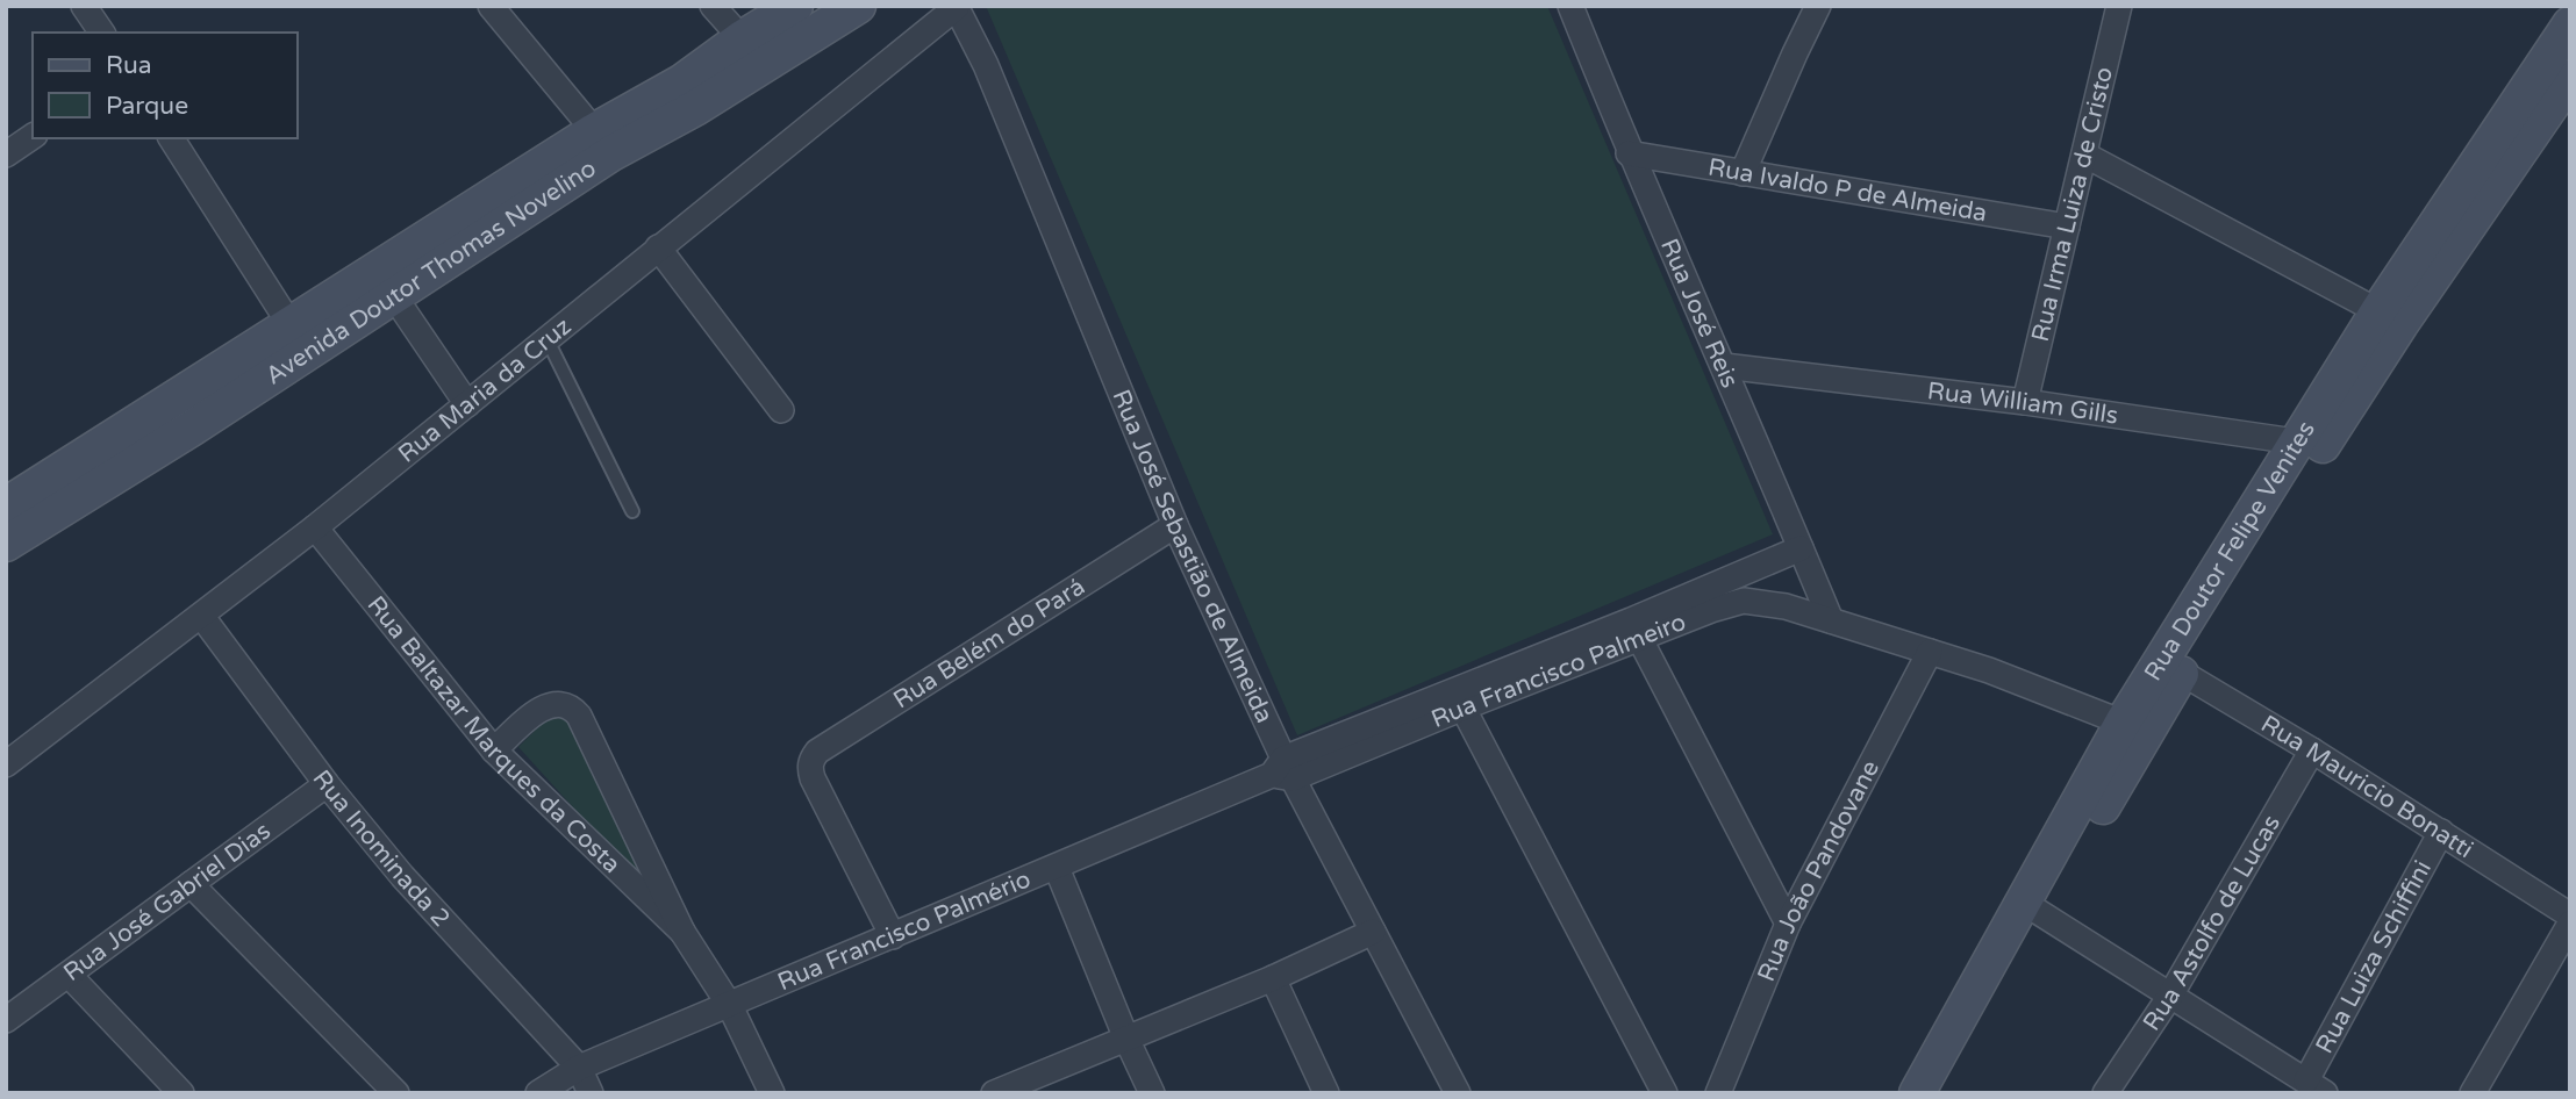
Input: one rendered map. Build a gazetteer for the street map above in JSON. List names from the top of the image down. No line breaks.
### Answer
{"streets":{"street":["Rua Ivaldo P de Almeida","Rua Irma Luiza de Cristo","Avenida Doutor Thomas Novelino","Rua José Reis","Rua Maria da Cruz","Rua William Gills","Rua Doutor Felipe Venites","Rua José Sebastião de Almeida","Rua Belém do Pará","Rua Francisco Palmeiro","Rua Baltazar Marques da Costa","Rua Mauricio Bonatti","Rua Inominada 2","Rua João Pandovane","Rua José Gabriel Dias","Rua Astolfo de Lucas","Rua Francisco Palmério","Rua Luiza Schiffini"]},"crossings":[["Rua Ivaldo P de Almeida","Rua Irma Luiza de Cristo"],["Rua Ivaldo P de Almeida","Rua José Reis"],["Rua Irma Luiza de Cristo","Rua William Gills"],["Rua José Reis","Rua William Gills"],["Rua José Reis","Rua Francisco Palmeiro"],["Rua Maria da Cruz","Rua José Sebastião de Almeida"],["Rua Maria da Cruz","Rua Baltazar Marques da Costa"],["Rua Maria da Cruz","Rua Inominada 2"],["Rua William Gills","Rua Doutor Felipe Venites"],["Rua Doutor Felipe Venites","Rua Francisco Palmeiro"],["Rua Doutor Felipe Venites","Rua Mauricio Bonatti"],["Rua José Sebastião de Almeida","Rua Belém do Pará"],["Rua José Sebastião de Almeida","Rua Francisco Palmeiro"],["Rua José Sebastião de Almeida","Rua Francisco Palmério"],["Rua Belém do Pará","Rua Francisco Palmério"],["Rua Francisco Palmeiro","Rua João Pandovane"],["Rua Francisco Palmeiro","Rua Francisco Palmério"],["Rua Mauricio Bonatti","Rua Astolfo de Lucas"],["Rua Mauricio Bonatti","Rua Luiza Schiffini"],["Rua Inominada 2","Rua José Gabriel Dias"],["Rua Inominada 2","Rua Francisco Palmério"]],"legend":["Rua","Parque"]}
